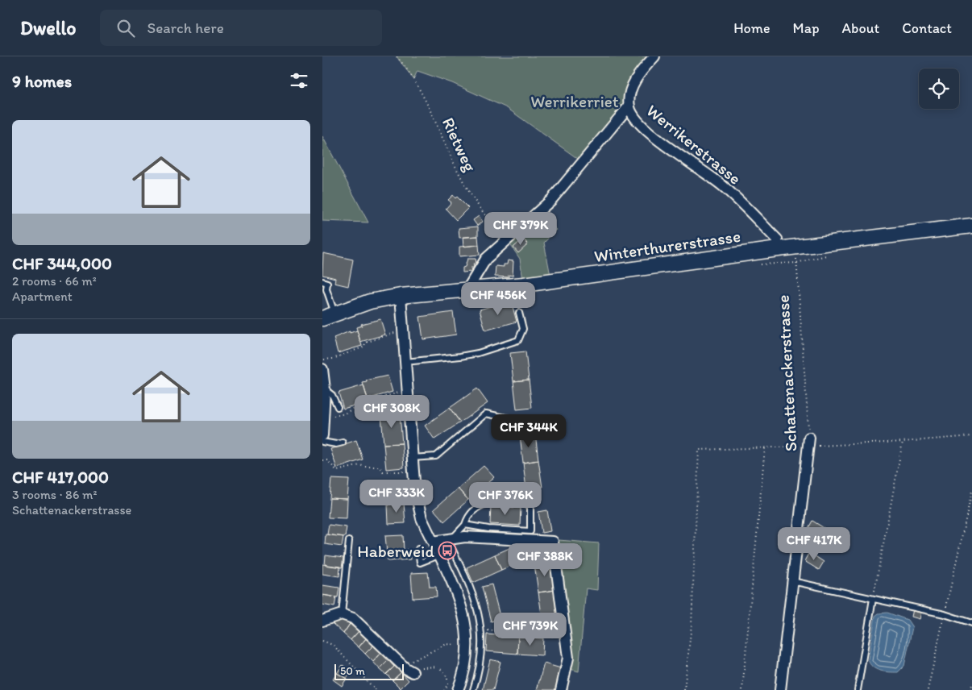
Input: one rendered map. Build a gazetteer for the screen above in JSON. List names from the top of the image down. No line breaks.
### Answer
{"streets":{"main road":["Winterthurerstrasse"],"street":["Werrikerstrasse","Schattenackerstrasse"],"path":["Rietweg"]},"crossings":[["Werrikerstrasse","Winterthurerstrasse"],["Winterthurerstrasse","Schattenackerstrasse"]],"parks":["Werrikerriet"],"places":{"bus stop":["Haberweid"]},"scale_bar":"50 m","page":{"header":"Dwello","search":"Search here","nav":["Home","Map","About","Contact"],"heading":"9 homes","list":[{"name":"CHF 344,000","note":"2 rooms · 66 m² · Apartment"},{"name":"CHF 417,000","note":"3 rooms · 86 m² · Schattenackerstrasse"}],"price":["CHF 379K","CHF 456K","CHF 308K","CHF 344K","CHF 333K","CHF 376K","CHF 417K","CHF 388K","CHF 739K"],"scale":"50 m"}}
